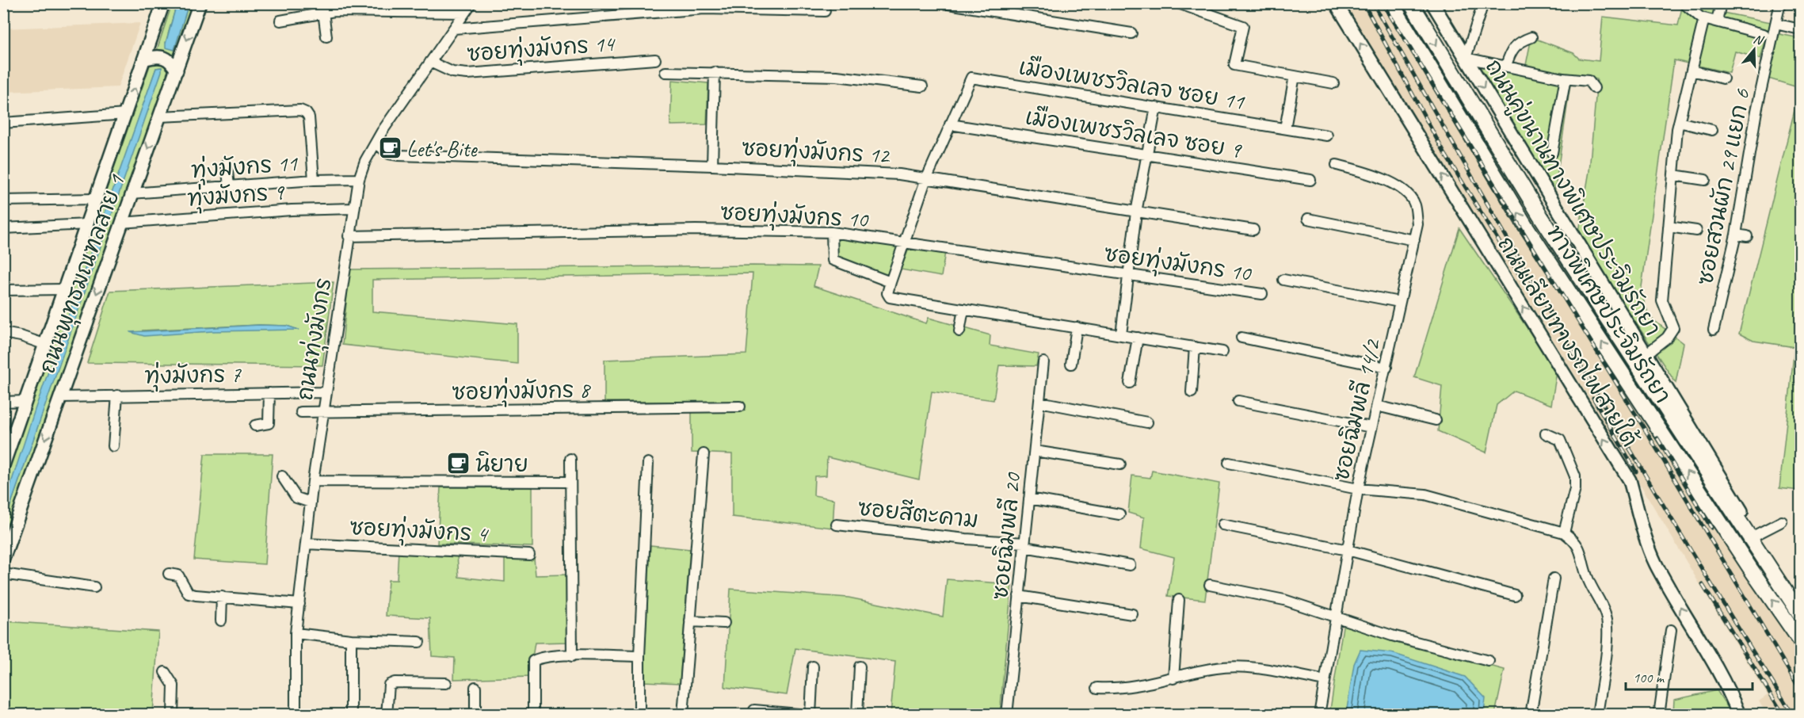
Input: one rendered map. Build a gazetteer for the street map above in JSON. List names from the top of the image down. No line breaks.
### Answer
{"streets":{"highway":["ทางพิเศษประจิมรัถยา"],"main road":["ถนนคู่ขนานทางพิเศษประจิมรัถยา","ถนนพุทธมณฑลสาย 1","ถนนเลียบทางรถไฟสายใต้"],"street":["ซอยทุ่งมังกร 14","เมืองเพชรวิลเลจ ซอย 11","เมืองเพชรวิลเลจ ซอย 9","ซอยทุ่งมังกร 12","ทุ่งมังกร 11","ซอยสวนผัก 29 แยก 6","ทุ่งมังกร 9","ซอยทุ่งมังกร 10","ถนนทุ่งมังกร","ทุ่งมังกร 7","ซอยทุ่งมังกร 8","ซอยฉิมพลี 14/2","ซอยสีตะคาม","ซอยทุ่งมังกร 4","ซอยฉิมพลี 20"]},"crossings":[["ซอยทุ่งมังกร 14","ถนนทุ่งมังกร"],["เมืองเพชรวิลเลจ ซอย 11","เมืองเพชรวิลเลจ ซอย 9"],["ซอยทุ่งมังกร 12","ถนนทุ่งมังกร"],["ทุ่งมังกร 11","ถนนพุทธมณฑลสาย 1"],["ทุ่งมังกร 11","ถนนทุ่งมังกร"],["ทุ่งมังกร 9","ถนนพุทธมณฑลสาย 1"],["ทุ่งมังกร 9","ถนนทุ่งมังกร"],["ซอยทุ่งมังกร 10","ถนนทุ่งมังกร"],["ถนนพุทธมณฑลสาย 1","ทุ่งมังกร 7"],["ถนนทุ่งมังกร","ทุ่งมังกร 7"],["ถนนทุ่งมังกร","ซอยทุ่งมังกร 8"],["ถนนทุ่งมังกร","ซอยทุ่งมังกร 4"],["ซอยสีตะคาม","ซอยฉิมพลี 20"]],"one_way":["ถนนคู่ขนานทางพิเศษประจิมรัถยา","ถนนเลียบทางรถไฟสายใต้"],"places":{"cafe":["Let's Bite","นิยาย"]},"scale_bar":"100 m","north":"top"}
